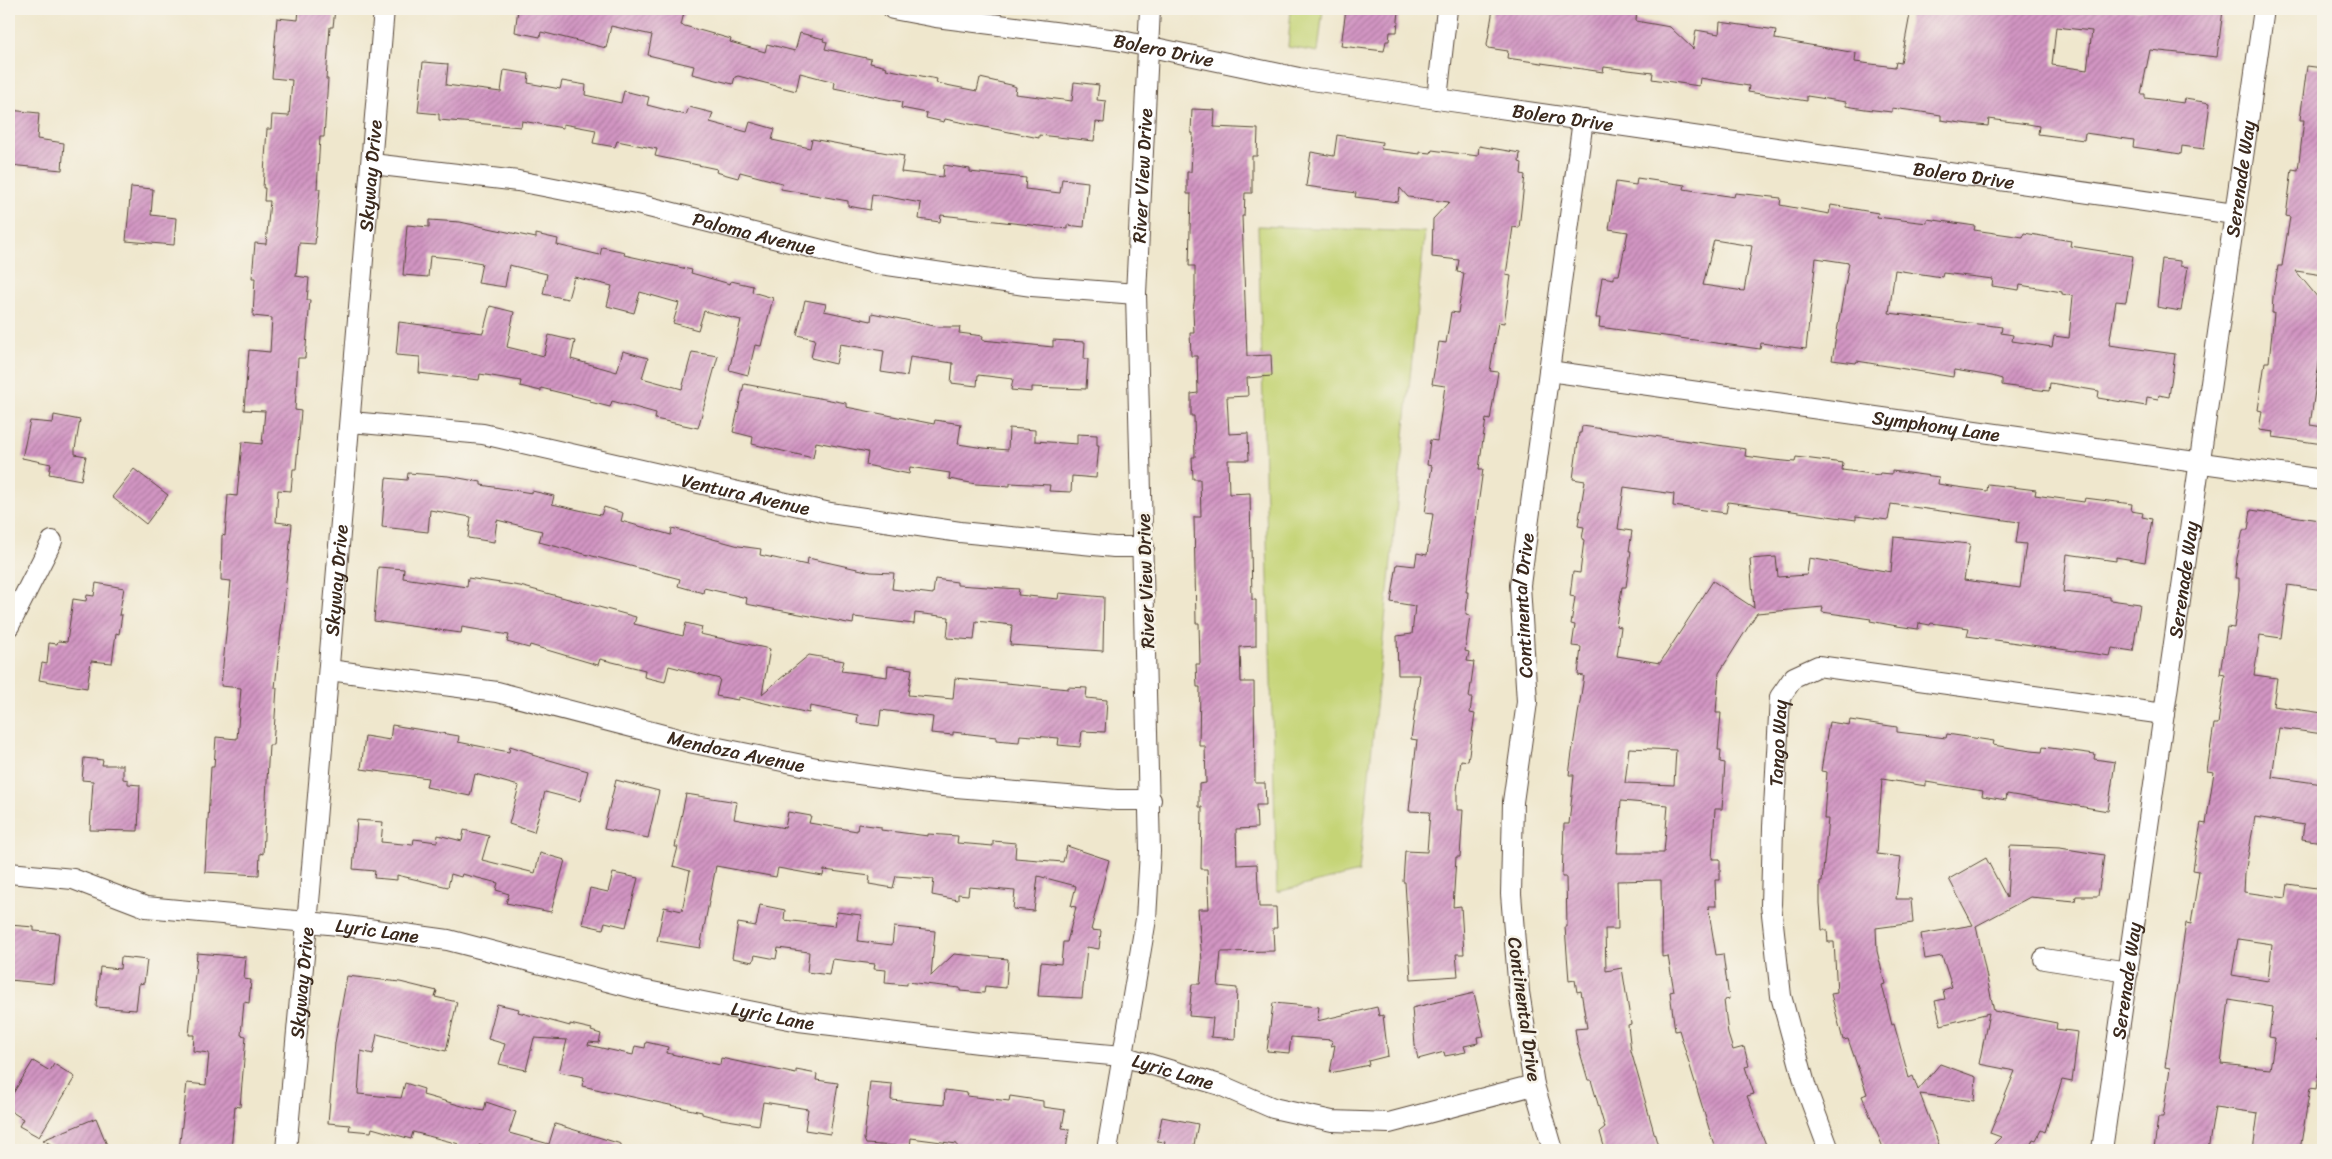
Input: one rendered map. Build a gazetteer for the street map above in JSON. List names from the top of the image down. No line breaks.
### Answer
{"streets":{"street":["Bolero Drive","Skyway Drive","River View Drive","Serenade Way","Paloma Avenue","Symphony Lane","Ventura Avenue","Continental Drive","Tango Way","Mendoza Avenue","Lyric Lane"]},"crossings":[["Bolero Drive","River View Drive"],["Bolero Drive","Serenade Way"],["Bolero Drive","Continental Drive"],["Skyway Drive","Paloma Avenue"],["Skyway Drive","Ventura Avenue"],["Skyway Drive","Mendoza Avenue"],["Skyway Drive","Lyric Lane"],["River View Drive","Paloma Avenue"],["River View Drive","Ventura Avenue"],["River View Drive","Mendoza Avenue"],["River View Drive","Lyric Lane"],["Serenade Way","Symphony Lane"],["Serenade Way","Tango Way"],["Symphony Lane","Continental Drive"],["Continental Drive","Lyric Lane"]]}
